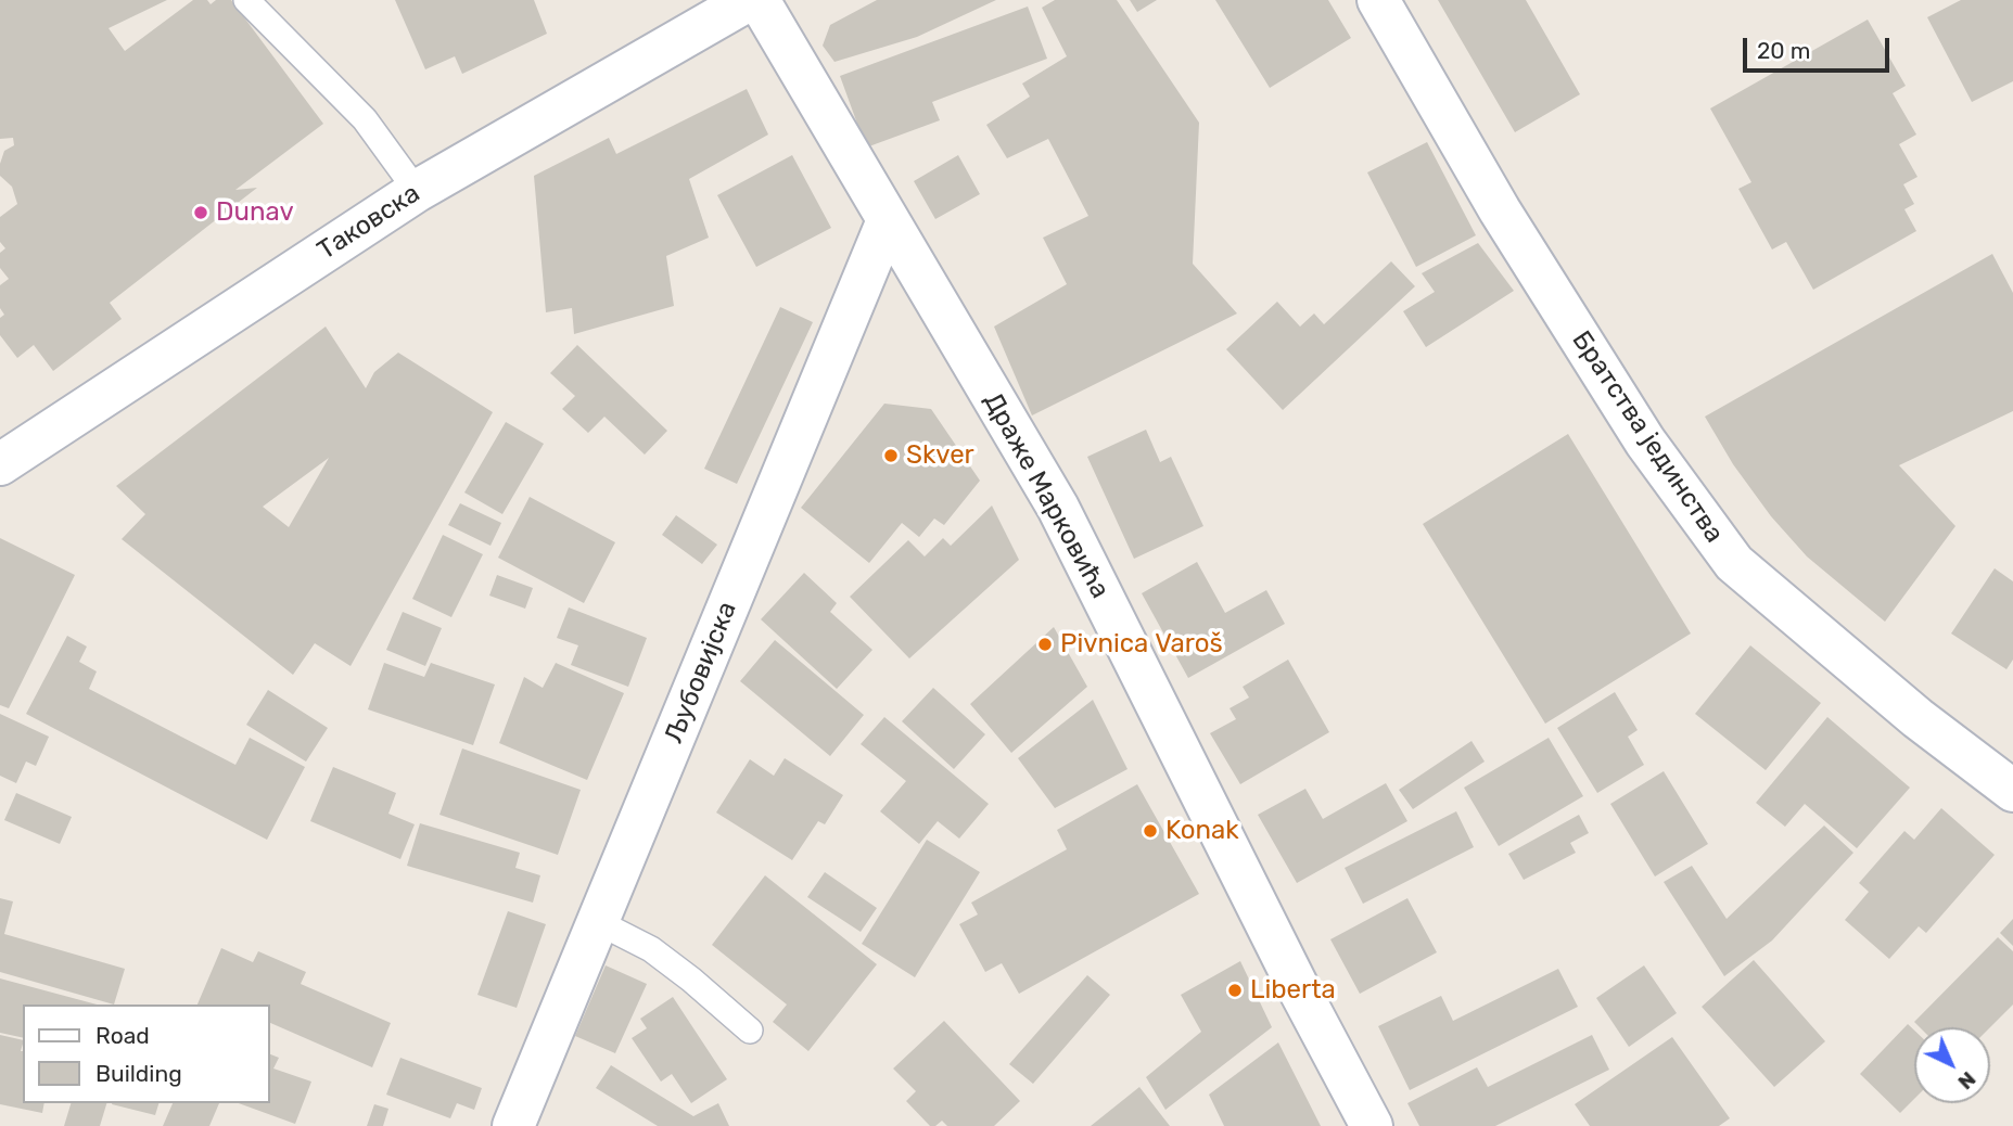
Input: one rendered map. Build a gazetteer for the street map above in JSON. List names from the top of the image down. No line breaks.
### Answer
{"streets":{"street":["Таковска","Братства јединства","Драже Марковића","Љубовијска"]},"crossings":[["Драже Марковића","Љубовијска"]],"places":["Dunav","Skver","Pivnica Varoš","Konak","Liberta"],"legend":["Road","Building"],"scale_bar":"20 m","north":"bottom right"}
